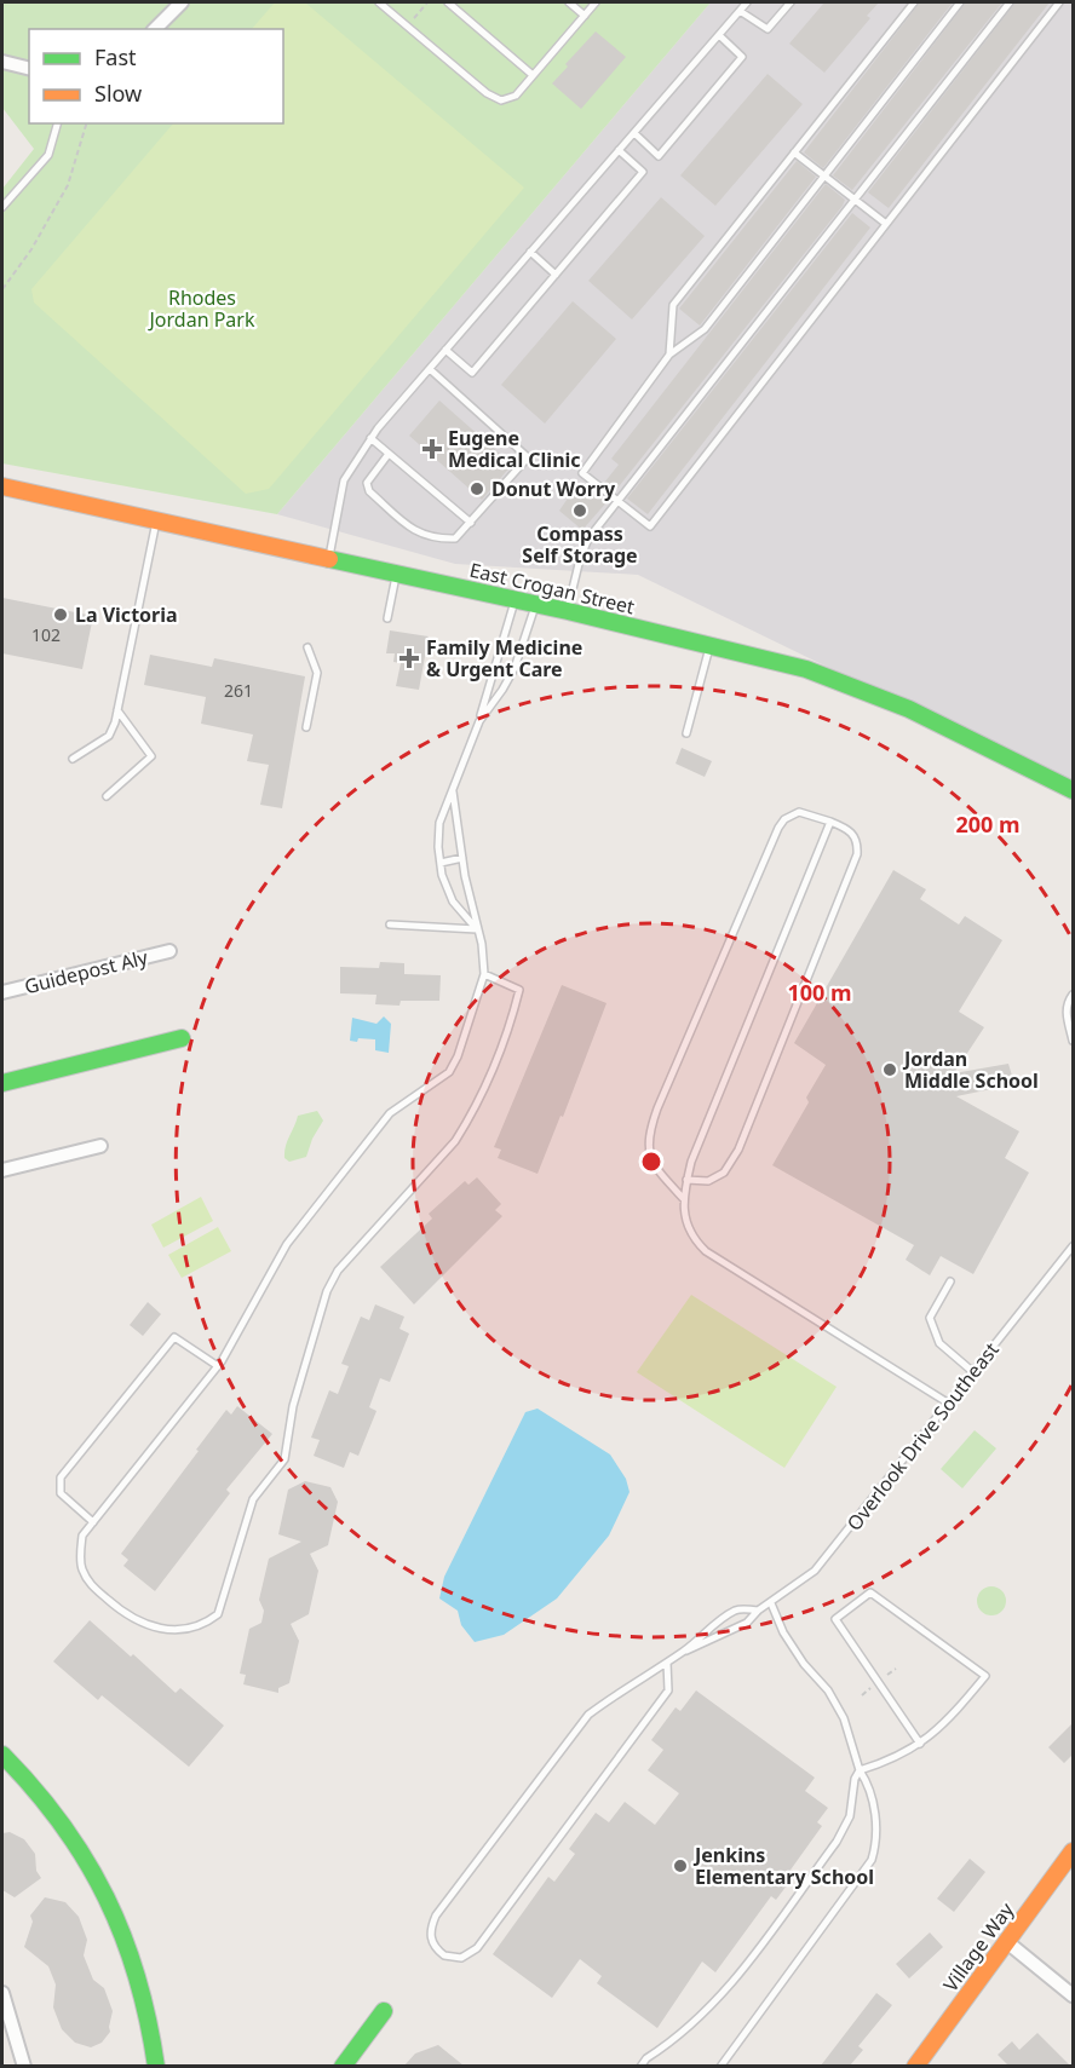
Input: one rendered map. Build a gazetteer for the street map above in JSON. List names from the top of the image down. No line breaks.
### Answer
{"streets":{"main road":["East Crogan Street","Village Way"],"street":["Guidepost Aly"],"lane":["Overlook Drive Southeast"]},"parks":["Rhodes Jordan Park"],"places":{"health":["Eugene Medical Clinic","Family Medicine & Urgent Care"],"other":["Donut Worry","Compass Self Storage","La Victoria","Jordan Middle School","Jenkins Elementary School"]},"house_numbers":["102","261"],"legend":["Fast","Slow"],"rings":["200 m","100 m"]}
